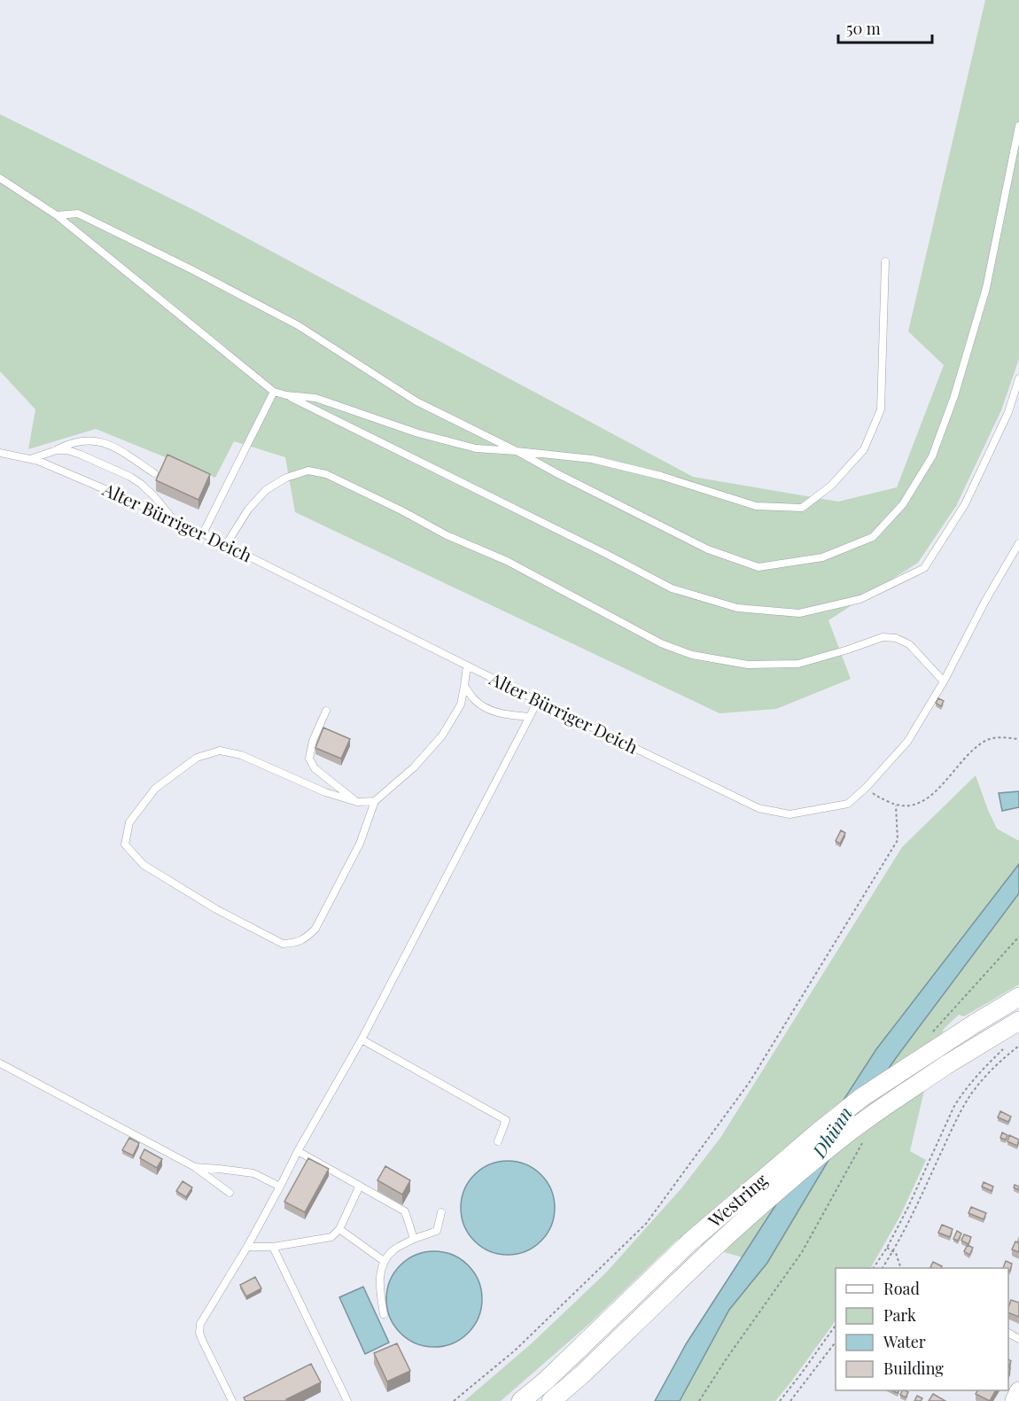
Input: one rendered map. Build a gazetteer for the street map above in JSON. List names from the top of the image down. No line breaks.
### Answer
{"streets":{"main road":["Westring"],"lane":["Alter Bürriger Deich"]},"water":["Dhünn"],"legend":["Road","Park","Water","Building"],"scale_bar":"50 m"}
